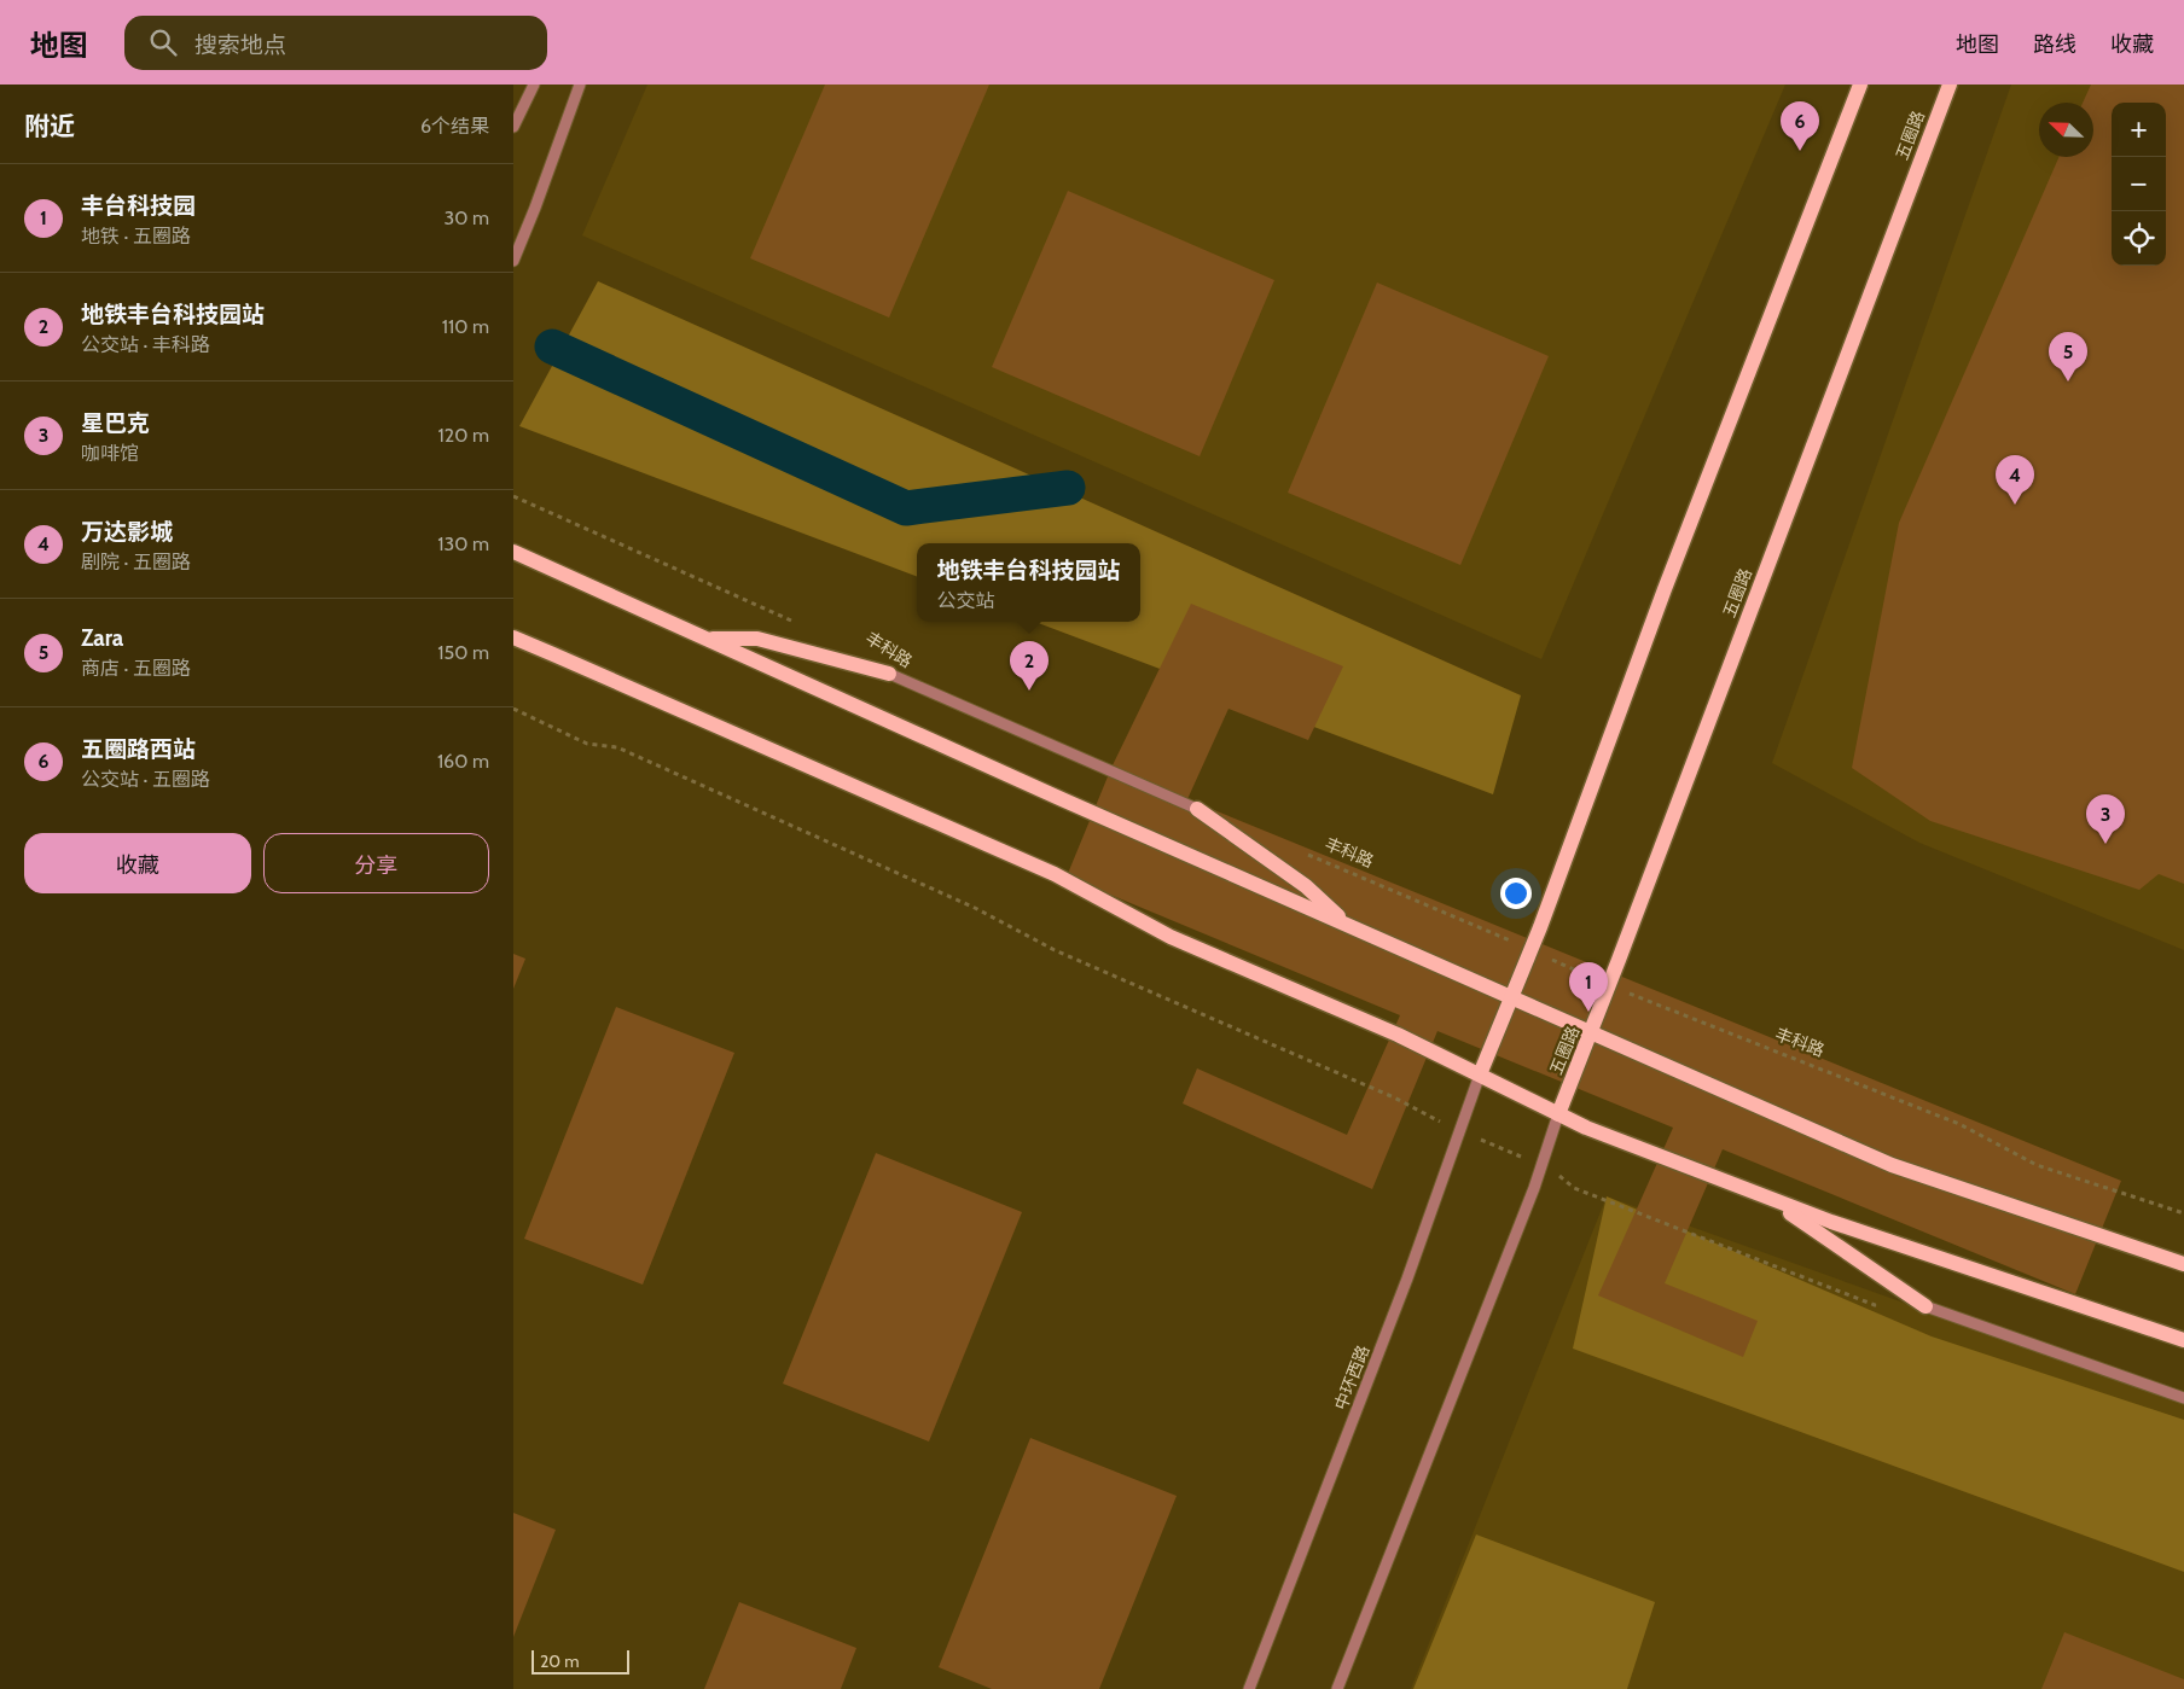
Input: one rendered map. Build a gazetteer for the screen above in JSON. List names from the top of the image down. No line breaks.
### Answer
{"streets":{"main road":["五圈路"],"street":["丰科路","中环西路"]},"crossings":[["五圈路","丰科路"]],"scale_bar":"20 m","north":"top left","page":{"header":"地图","search":"搜索地点","nav":["地图","路线","收藏"],"heading":["附近","6个结果"],"pins":["6","5","4","2","3","1"],"map_buttons":["+","−"],"list":[{"mark":"1","name":"丰台科技园","note":"地铁 · 五圈路","value":"30 m"},{"mark":"2","name":"地铁丰台科技园站","note":"公交站 · 丰科路","value":"110 m"},{"mark":"3","name":"星巴克","note":"咖啡馆","value":"120 m"},{"mark":"4","name":"万达影城","note":"剧院 · 五圈路","value":"130 m"},{"mark":"5","name":"Zara","note":"商店 · 五圈路","value":"150 m"},{"mark":"6","name":"五圈路西站","note":"公交站 · 五圈路","value":"160 m"}],"popup":["地铁丰台科技园站","公交站"],"buttons":["收藏","分享"],"scale":"20 m"}}
